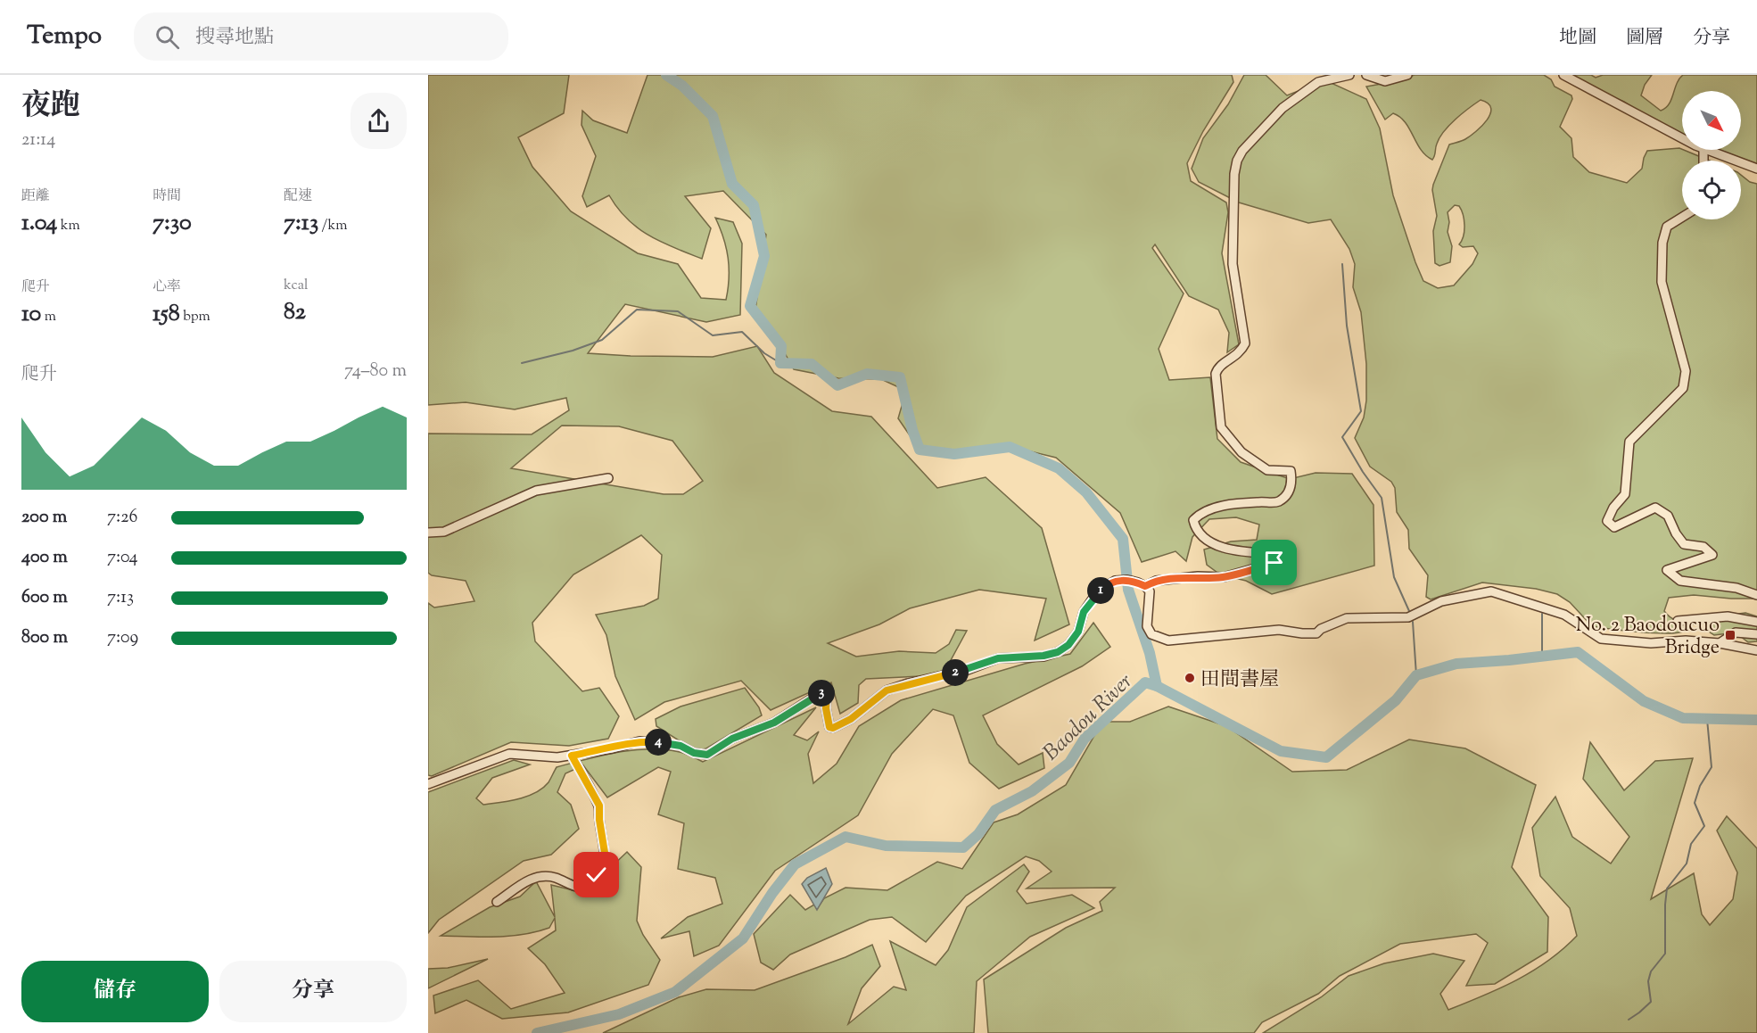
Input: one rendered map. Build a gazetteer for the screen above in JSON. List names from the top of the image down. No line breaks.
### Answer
{"water":["Baodou River"],"places":{"transit":["No. 2 Baodoucuo Bridge"],"other":["田間書屋"]},"north":"bottom right","page":{"header":"Tempo","search":"搜尋地點","nav":["地圖","圖層","分享"],"heading":["夜跑","21:14"],"stats":[["距離","1.04 km"],["時間","7:30"],["配速","7:13 /km"],["爬升","10 m"],["心率","158 bpm"],["kcal","82"]],"chart":["爬升","74–80 m"],"list":[{"name":"200 m","note":"7:26"},{"name":"400 m","note":"7:04"},{"name":"600 m","note":"7:13"},{"name":"800 m","note":"7:09"}],"pins":["1","2","3","4"],"buttons":["儲存","分享"]}}
